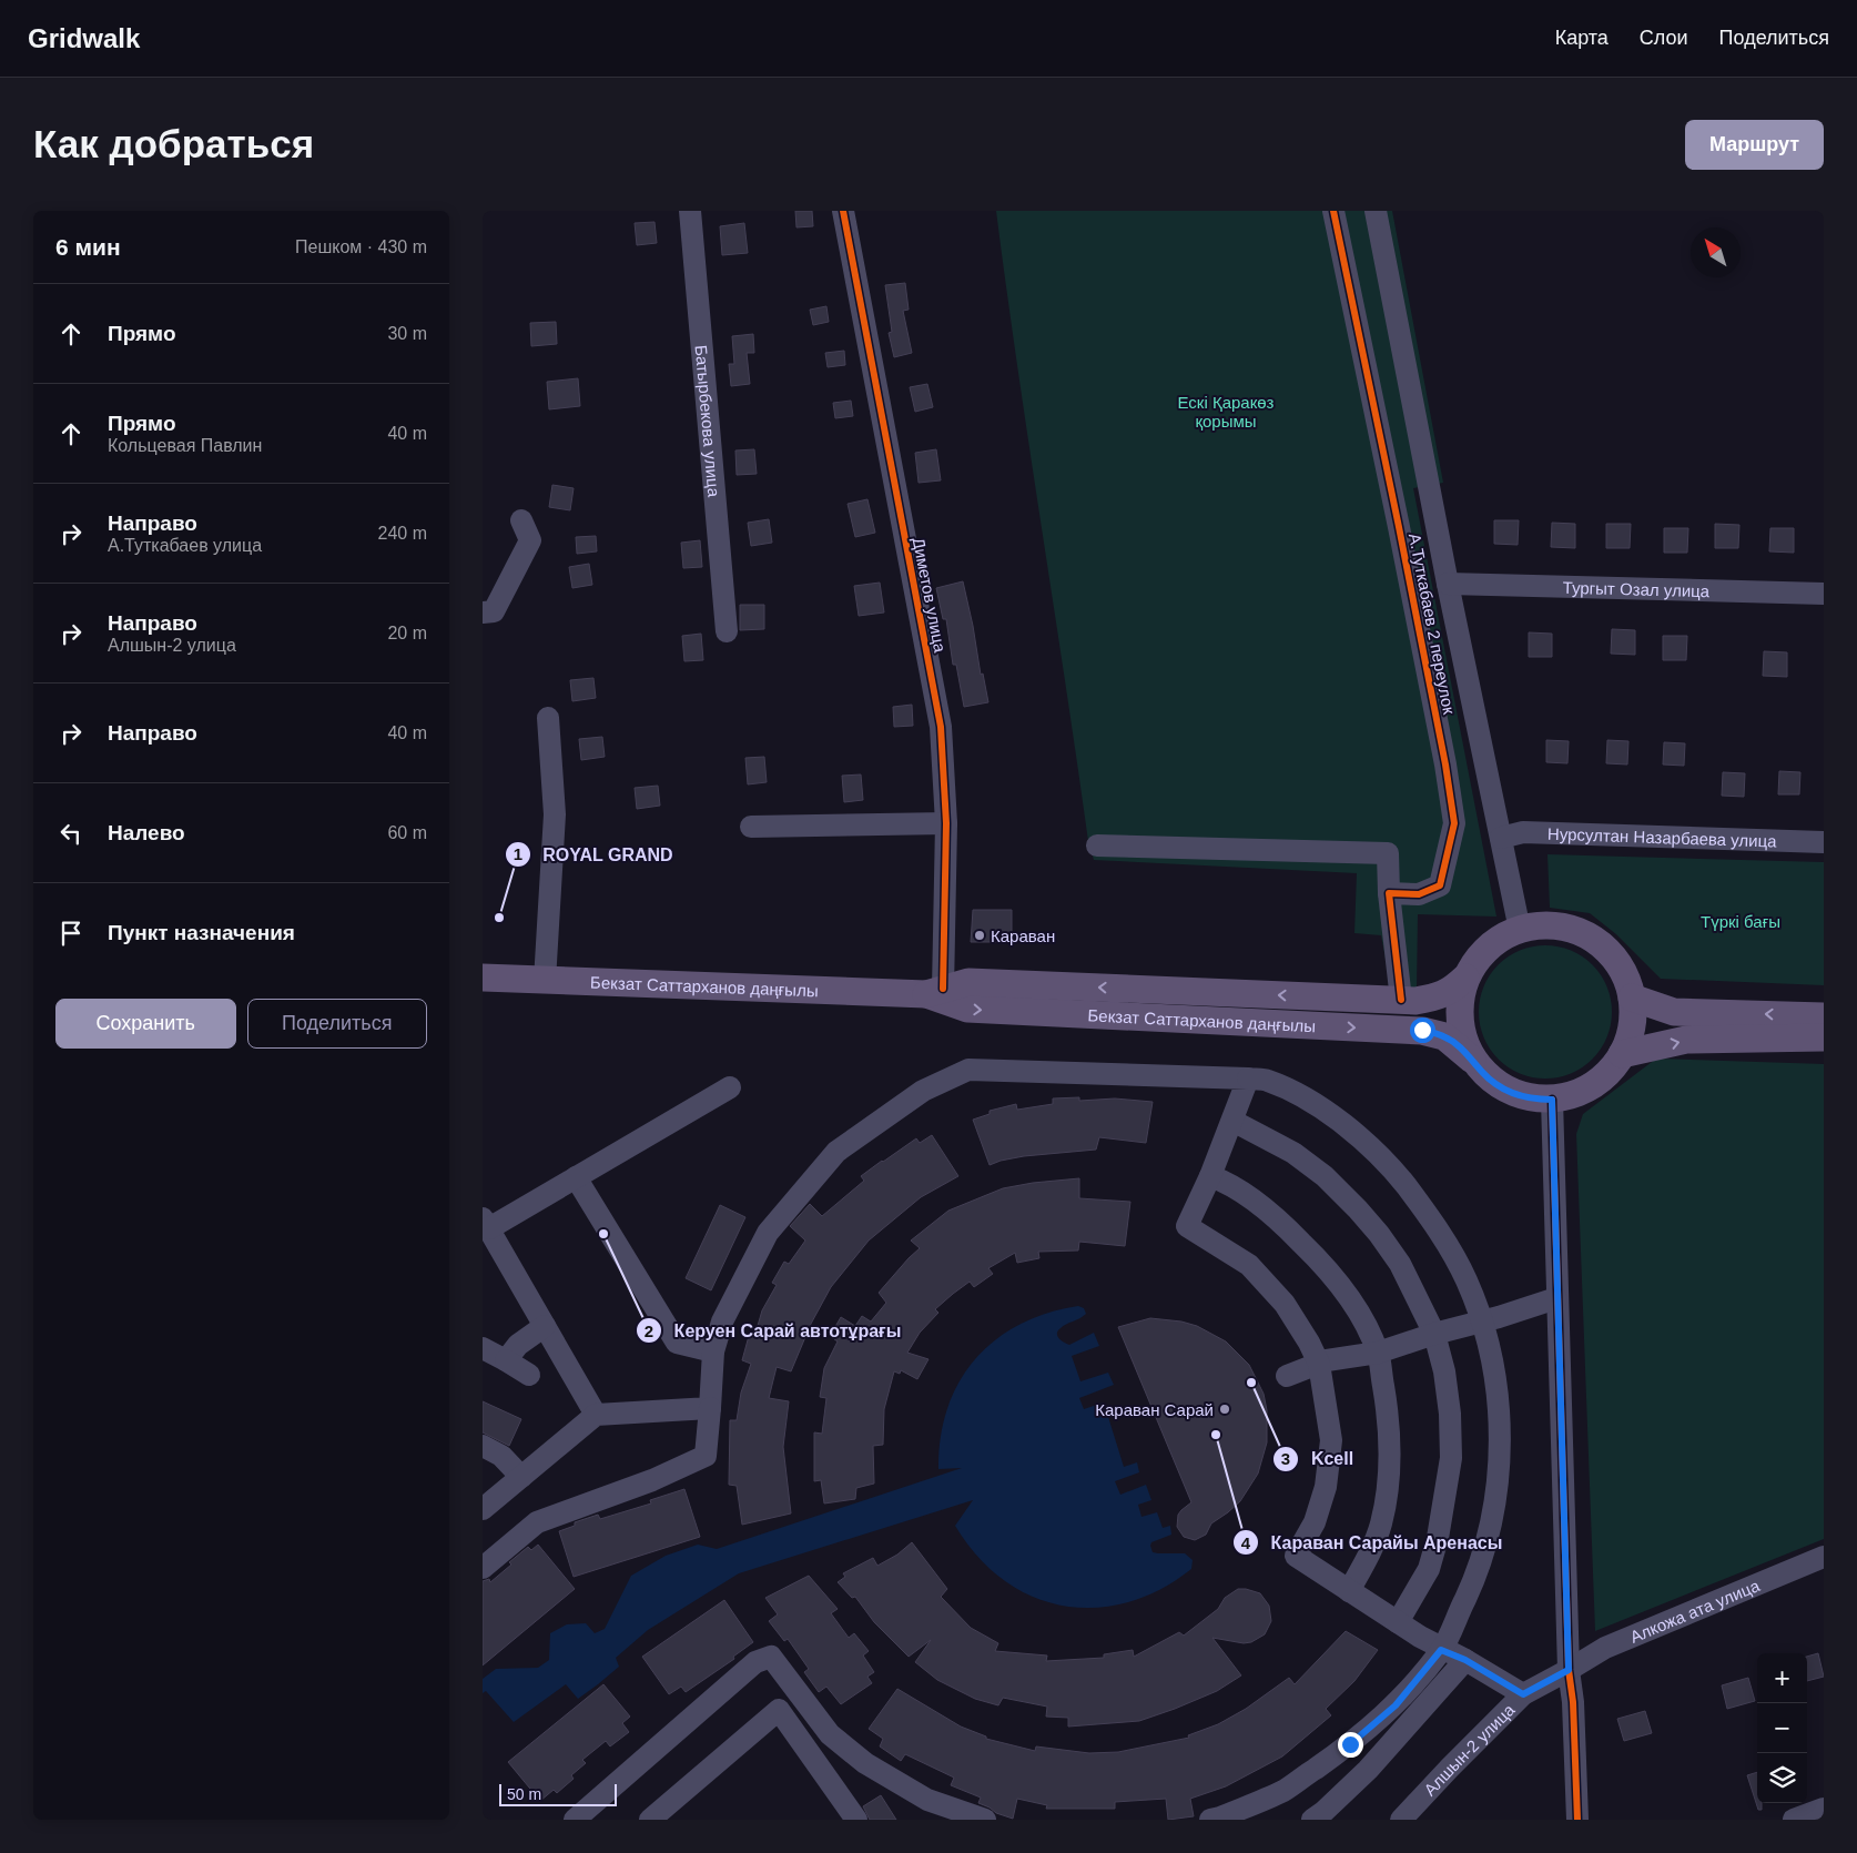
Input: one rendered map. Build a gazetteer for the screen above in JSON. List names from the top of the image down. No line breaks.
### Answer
{"streets":{"main road":["Бекзат Саттарханов даңғылы"],"street":["Батырбекова улица","Тургыт Озал улица","Диметов улица","А.Туткабаев 2 переулок","Нурсултан Назарбаева улица","Алкожа ата улица","Алшын-2 улица"]},"crossings":[["Диметов улица","Бекзат Саттарханов даңғылы"],["Алкожа ата улица","Алшын-2 улица"]],"parks":["Ескі Қаракөз қорымы","Түркі бағы"],"places":["ROYAL GRAND","Караван","Керуен Сарай автотұрағы","Kcell","Караван Сарай","Караван Сарайы Аренасы"],"scale_bar":"50 m","north":"top left","page":{"header":"Gridwalk","nav":["Карта","Слои","Поделиться"],"buttons":["Маршрут",["Сохранить","Поделиться"]],"title":"Как добраться","heading":["6 мин","Пешком · 430 m"],"list":[["Прямо","30 m"],["Прямо","Кольцевая Павлин","40 m"],["Направо","А.Туткабаев улица","240 m"],["Направо","Алшын-2 улица","20 m"],["Направо","40 m"],["Налево","60 m"],"Пункт назначения"],"map_buttons":["+","−"],"scale":"50 m"}}
